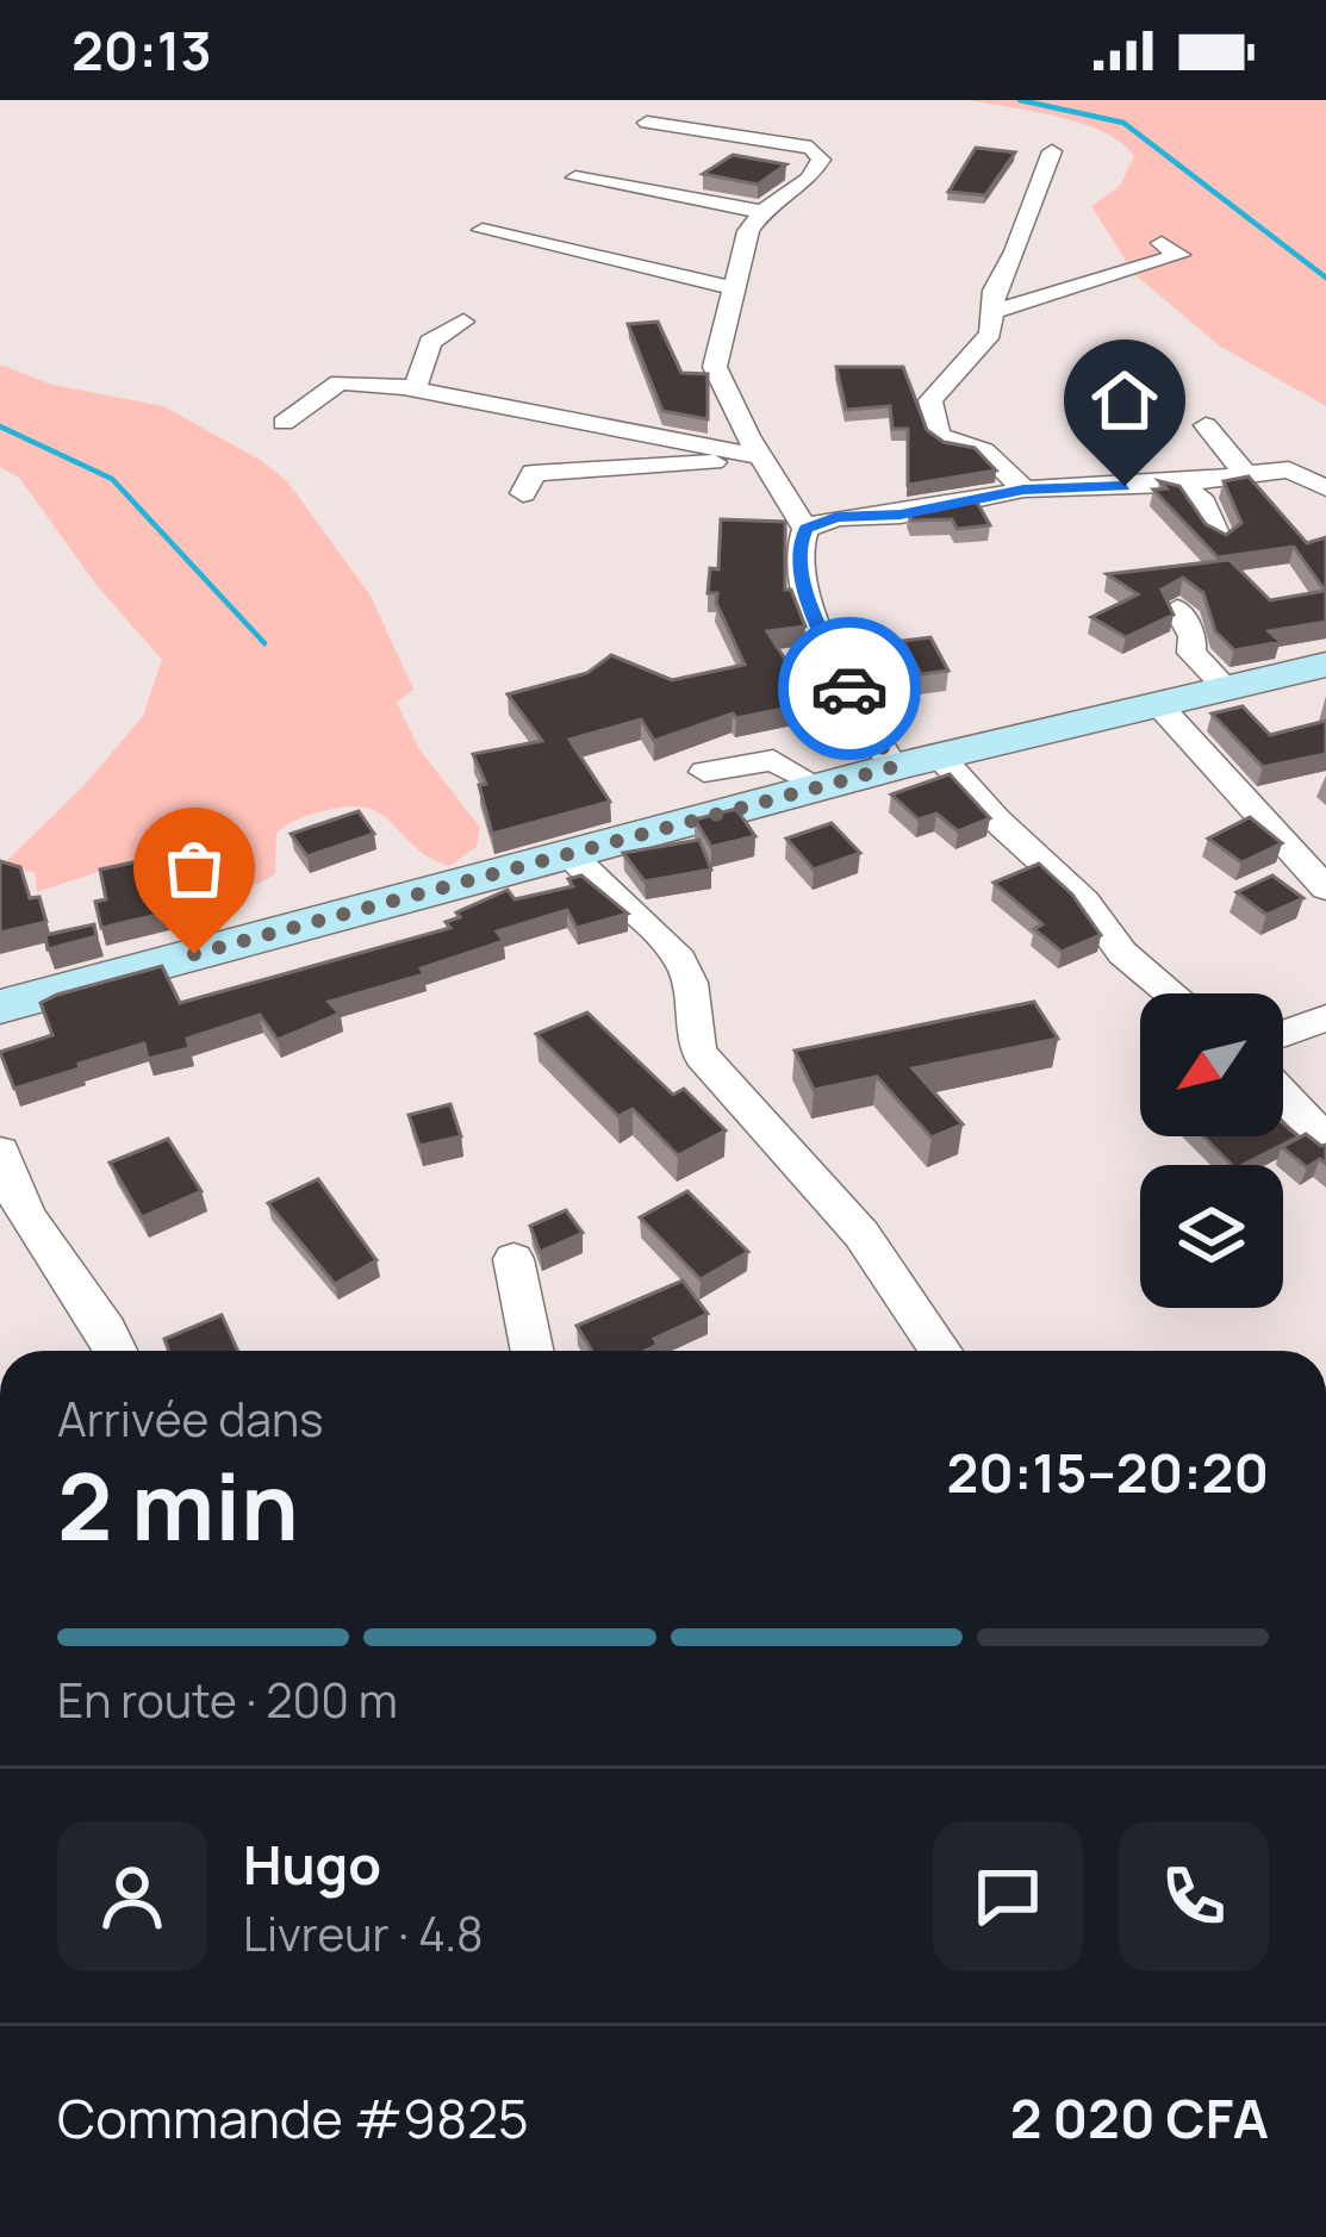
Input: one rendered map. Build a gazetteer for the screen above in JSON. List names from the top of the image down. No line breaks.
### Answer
{"north":"bottom left","page":{"status":"20:13","heading":["2 min","Arrivée dans","20:15–20:20"],"panel":["Hugo","Livreur · 4.8","Commande #9825","2 020 CFA"],"bar":"En route · 200 m"}}
